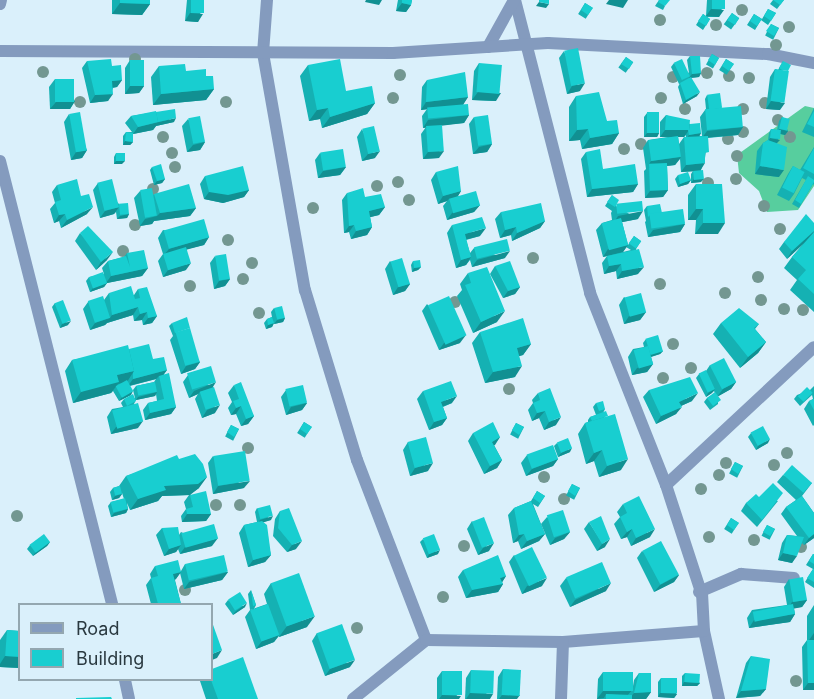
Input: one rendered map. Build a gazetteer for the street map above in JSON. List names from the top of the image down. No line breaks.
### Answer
{"legend":["Road","Building"]}
